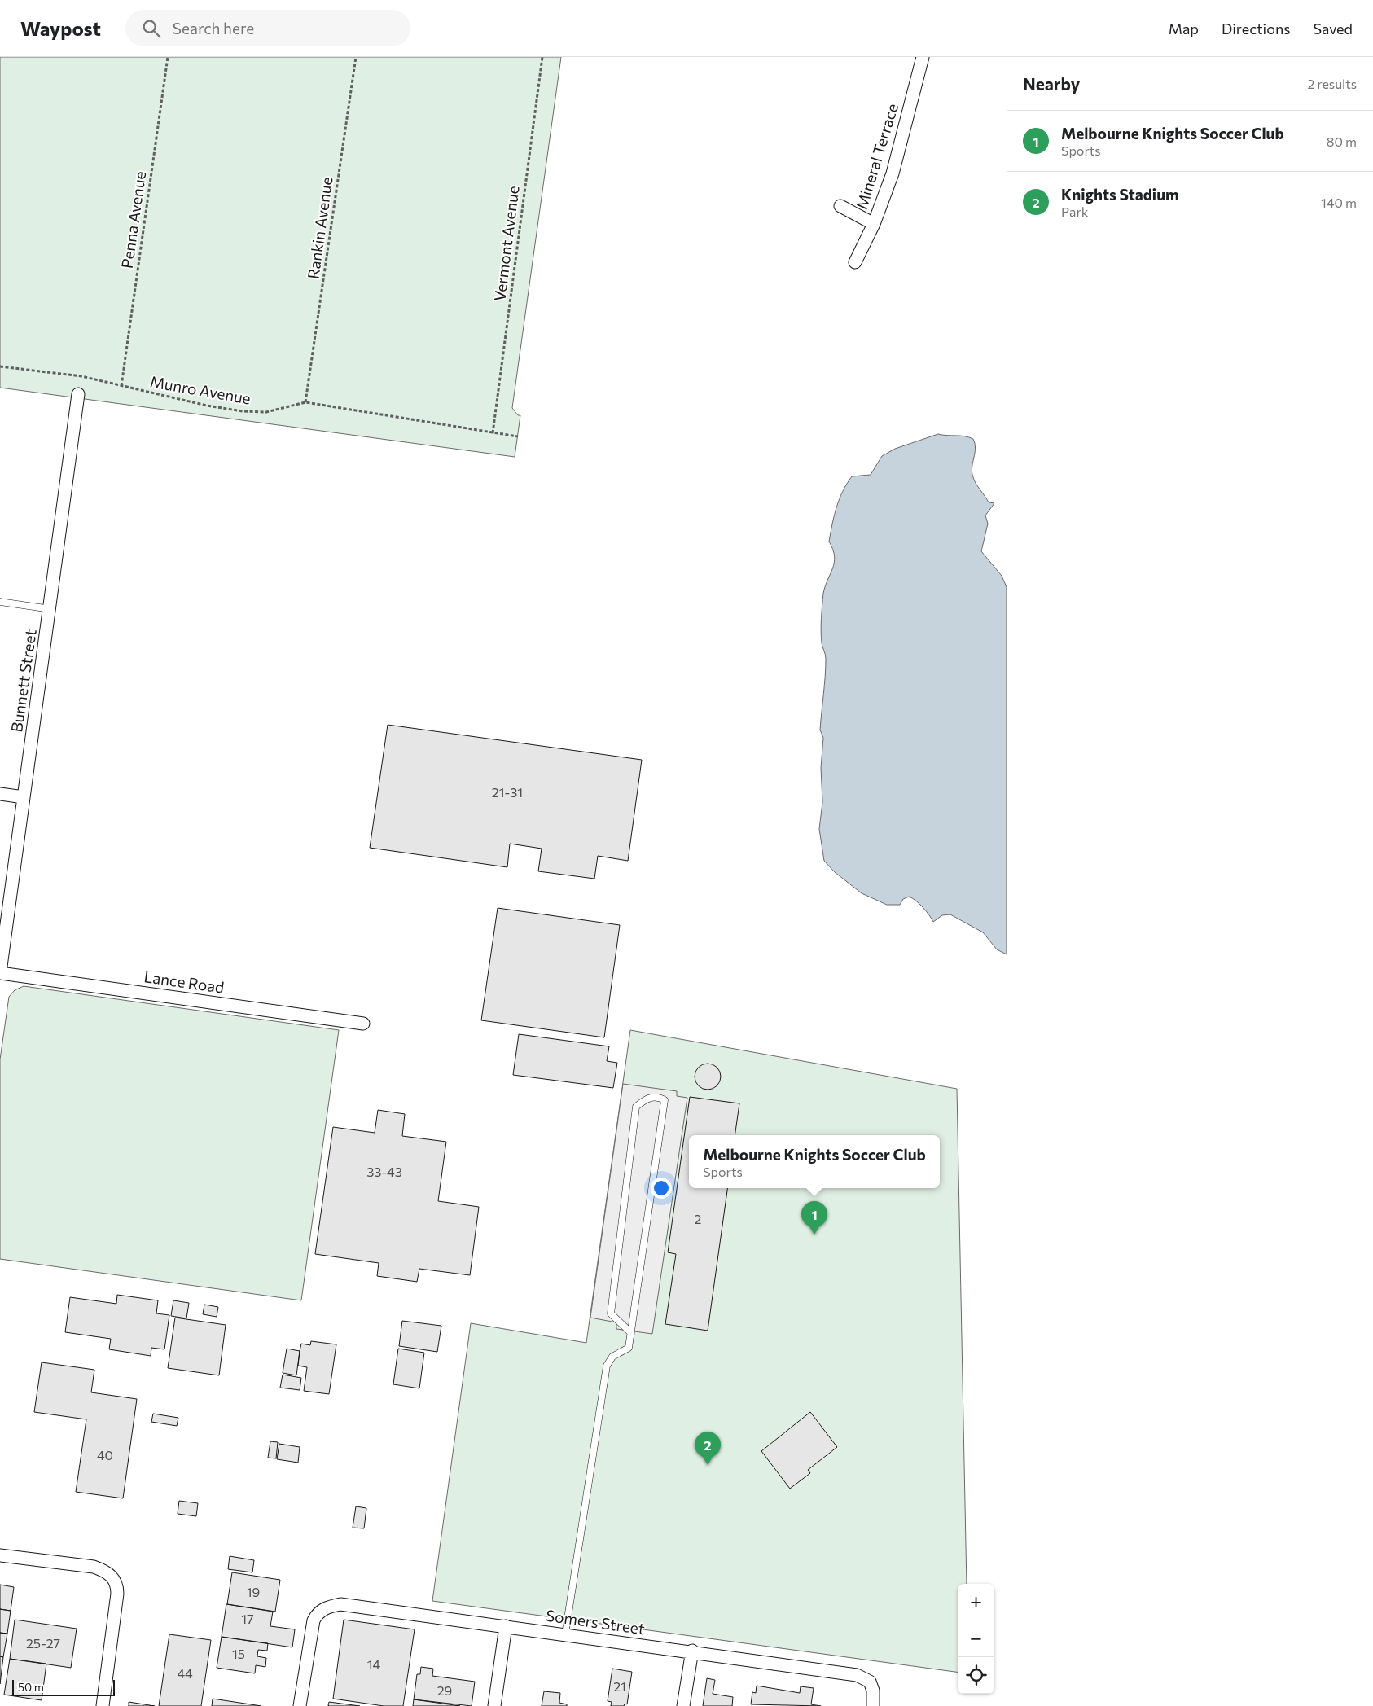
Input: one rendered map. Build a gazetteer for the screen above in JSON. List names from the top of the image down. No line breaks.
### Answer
{"streets":{"street":["Mineral Terrace","Bunnett Street","Lance Road","Somers Street"],"path":["Penna Avenue","Rankin Avenue","Vermont Avenue","Munro Avenue"]},"crossings":[["Penna Avenue","Munro Avenue"],["Rankin Avenue","Munro Avenue"],["Vermont Avenue","Munro Avenue"],["Bunnett Street","Lance Road"]],"house_numbers":["21-31","33-43","2","40","19","17","25-27","15","14","44","21","29"],"scale_bar":"50 m","page":{"header":"Waypost","search":"Search here","nav":["Map","Directions","Saved"],"heading":["Nearby","2 results"],"list":[{"mark":"1","name":"Melbourne Knights Soccer Club","note":"Sports","value":"80 m"},{"mark":"2","name":"Knights Stadium","note":"Park","value":"140 m"}],"popup":["Melbourne Knights Soccer Club","Sports"],"pins":["1","2"],"map_buttons":["+","−"],"scale":"50 m"}}
